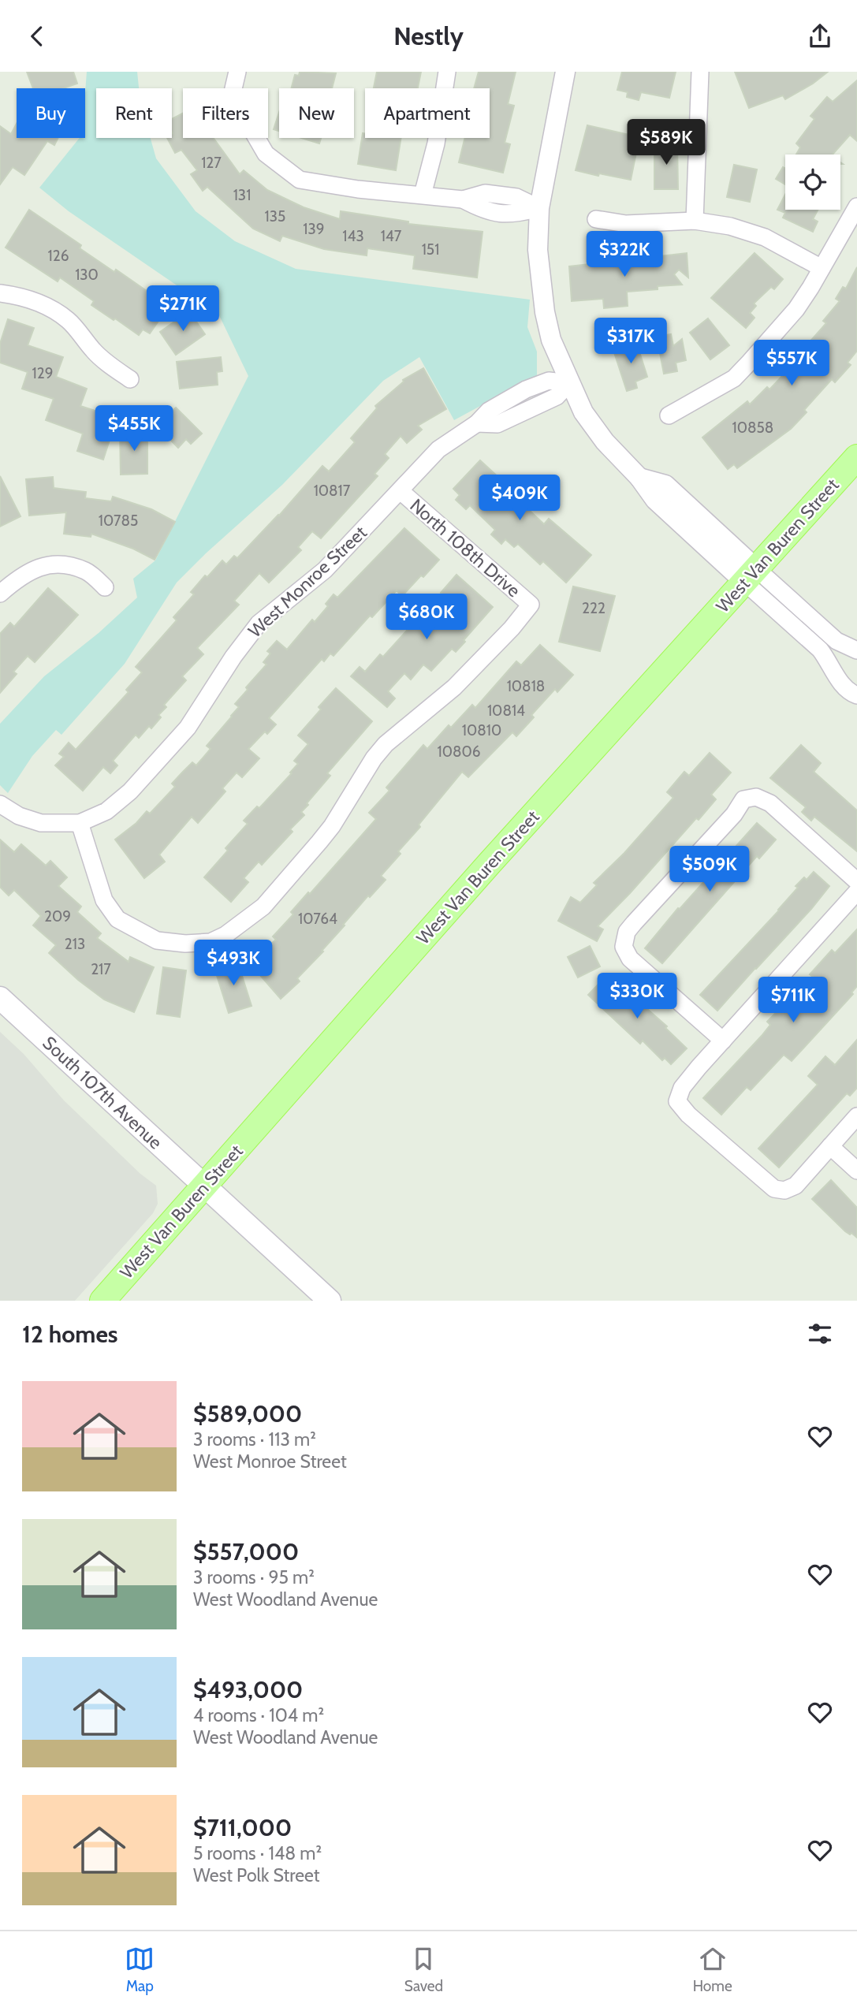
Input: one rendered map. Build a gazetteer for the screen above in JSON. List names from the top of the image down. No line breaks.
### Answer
{"streets":{"main road":["West Van Buren Street","South 107th Avenue"],"street":["North 108th Drive","West Monroe Street"]},"crossings":[["West Van Buren Street","South 107th Avenue"],["North 108th Drive","West Monroe Street"]],"house_numbers":["127","131","135","139","143","147","151","126","130","129","10858","10817","10785","222","10818","10814","10810","10806","209","10764","213","217"],"page":{"header":"Nestly","chip":["Buy","Rent","Filters","New","Apartment"],"price":["$589K","$322K","$271K","$317K","$557K","$455K","$409K","$680K","$509K","$493K","$330K","$711K"],"heading":"12 homes","list":[{"name":"$589,000","note":"3 rooms · 113 m² · West Monroe Street"},{"name":"$557,000","note":"3 rooms · 95 m² · West Woodland Avenue"},{"name":"$493,000","note":"4 rooms · 104 m² · West Woodland Avenue"},{"name":"$711,000","note":"5 rooms · 148 m² · West Polk Street"}],"tabs":["Map","Saved","Home"]}}
